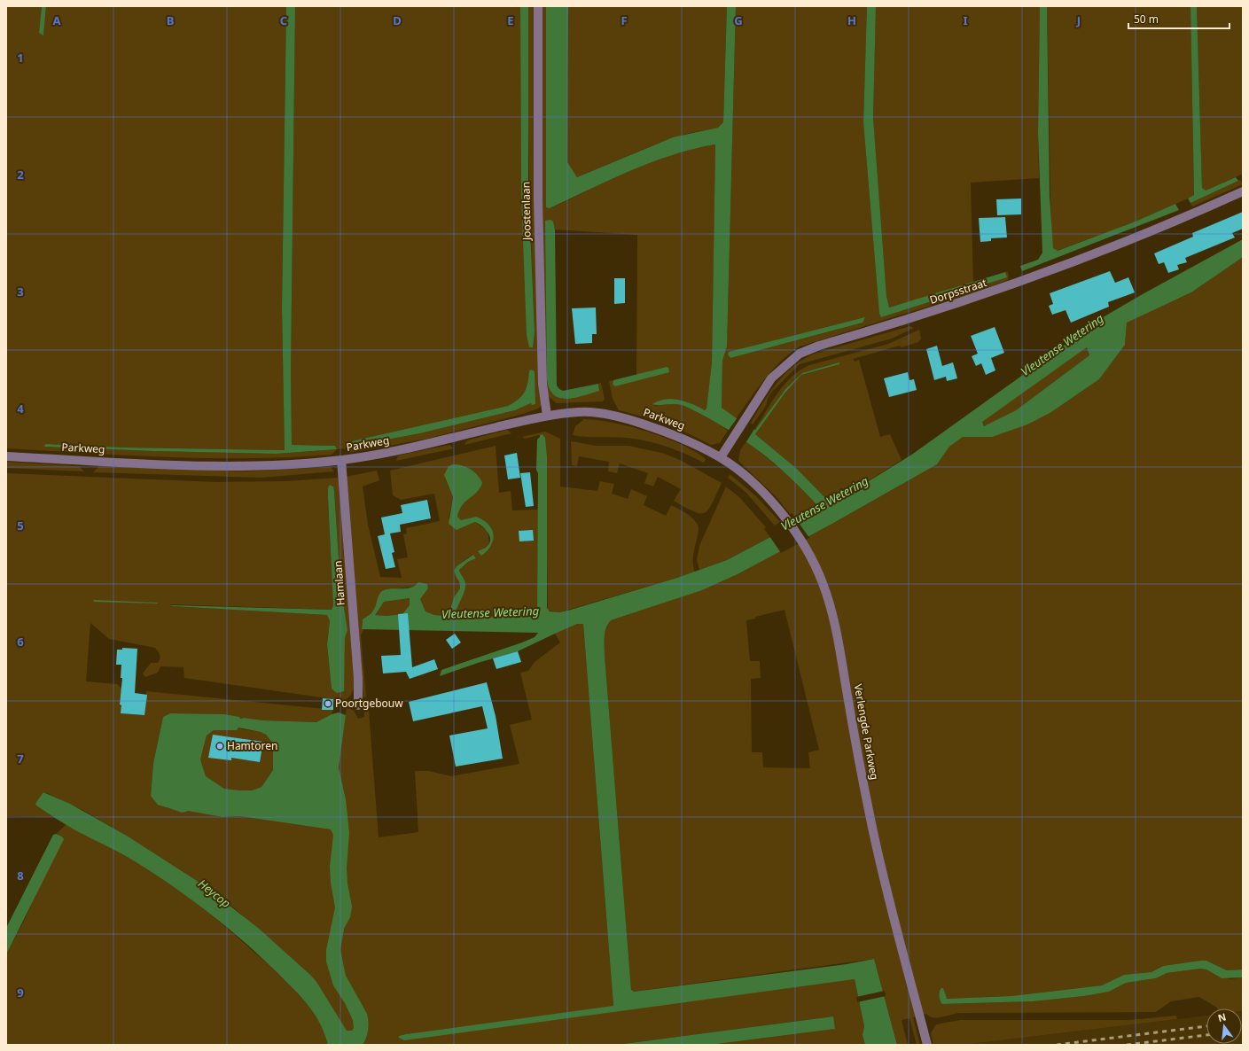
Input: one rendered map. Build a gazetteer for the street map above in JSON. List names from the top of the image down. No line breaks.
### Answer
{"streets":{"street":["Joostenlaan","Dorpsstraat","Parkweg","Hamlaan","Verlengde Parkweg"]},"crossings":[["Joostenlaan","Parkweg"],["Dorpsstraat","Parkweg"],["Dorpsstraat","Verlengde Parkweg"],["Parkweg","Hamlaan"],["Parkweg","Verlengde Parkweg"]],"water":["Vleutense Wetering","Heycop"],"places":["Poortgebouw","Hamtoren"],"scale_bar":"50 m","north":"top","grid":{"columns":["A","B","C","D","E","F","G","H","I","J"],"rows":["1","2","3","4","5","6","7","8","9"]}}
